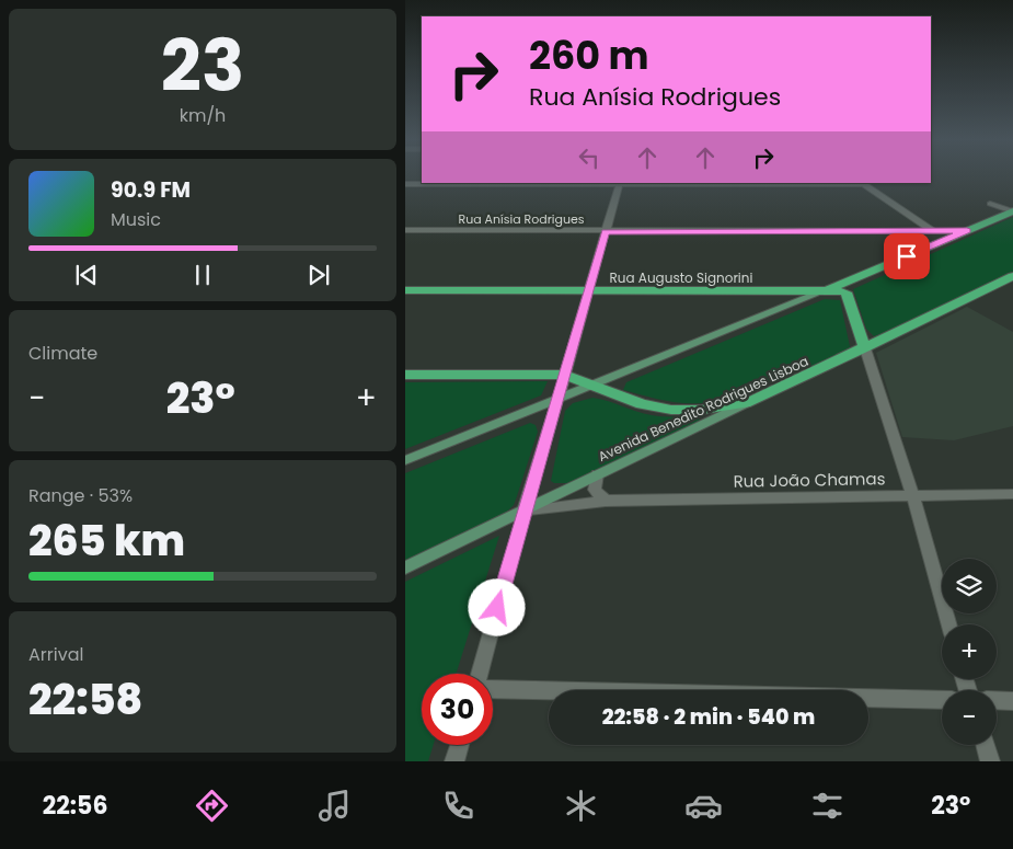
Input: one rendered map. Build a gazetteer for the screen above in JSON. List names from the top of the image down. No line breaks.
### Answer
{"streets":{"main road":["Rua Augusto Signorini","Avenida Benedito Rodrigues Lisboa"],"street":["Rua Anísia Rodrigues","Rua João Chamas"]},"crossings":[["Avenida Benedito Rodrigues Lisboa","Rua João Chamas"]],"page":{"tile":[["23","km/h"],"Climate",["Range · 53%","265 km"],["Arrival","22:58"]],"turn":["260 m","Rua Anísia Rodrigues"],"song":["90.9 FM","Music"],"heat":["−","23°","+"],"map_buttons":["+","−"],"limit":"30","trip":"22:58 · 2 min · 540 m","tabs":["22:56","23°"]}}
